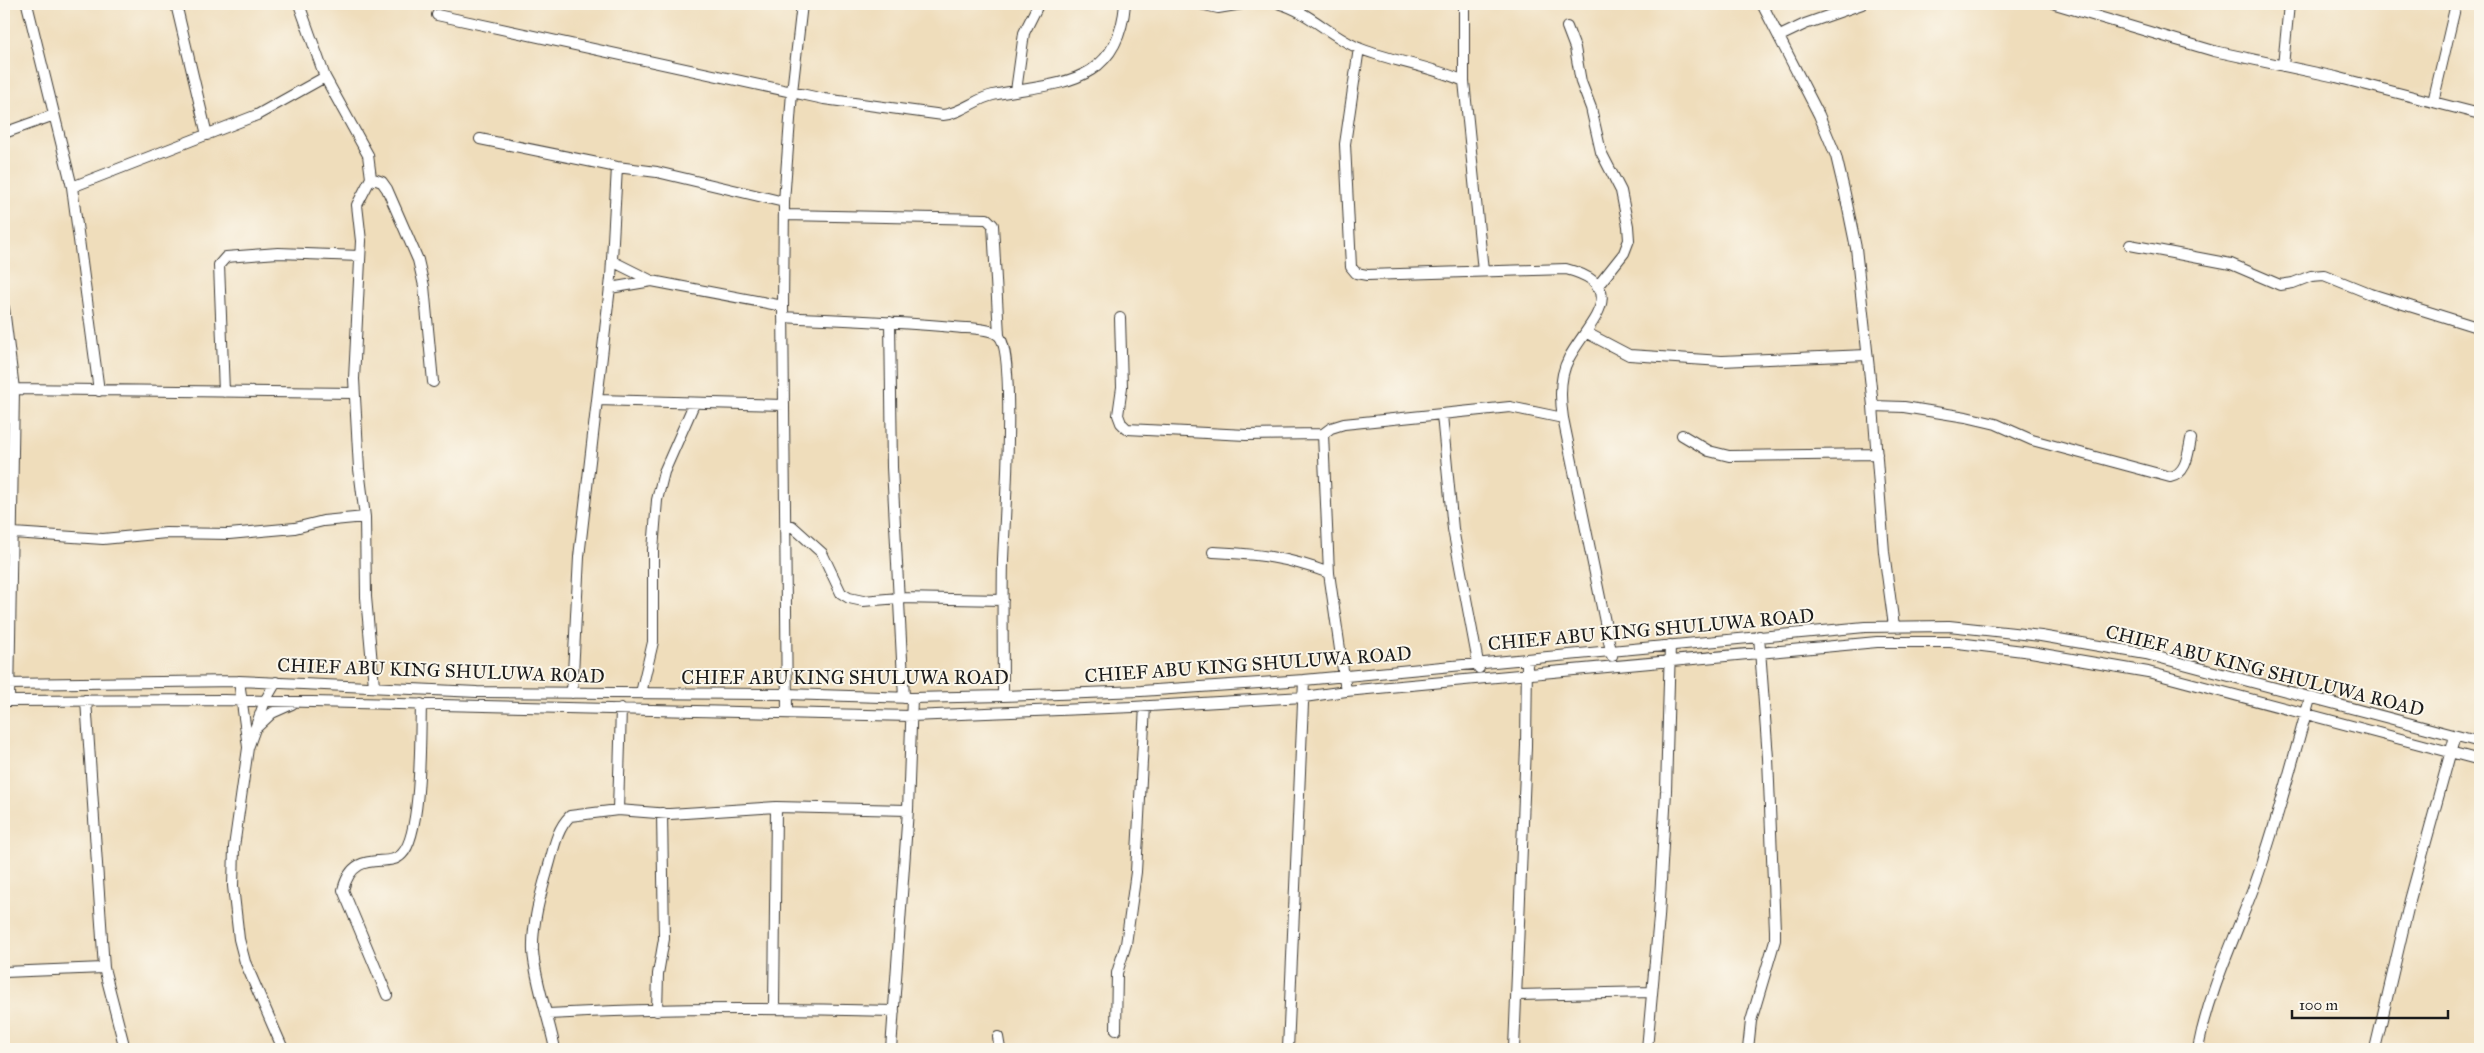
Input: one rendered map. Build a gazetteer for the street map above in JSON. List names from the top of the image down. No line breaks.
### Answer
{"streets":{"street":["CHIEF ABU KING SHULUWA ROAD"]},"scale_bar":"100 m"}
